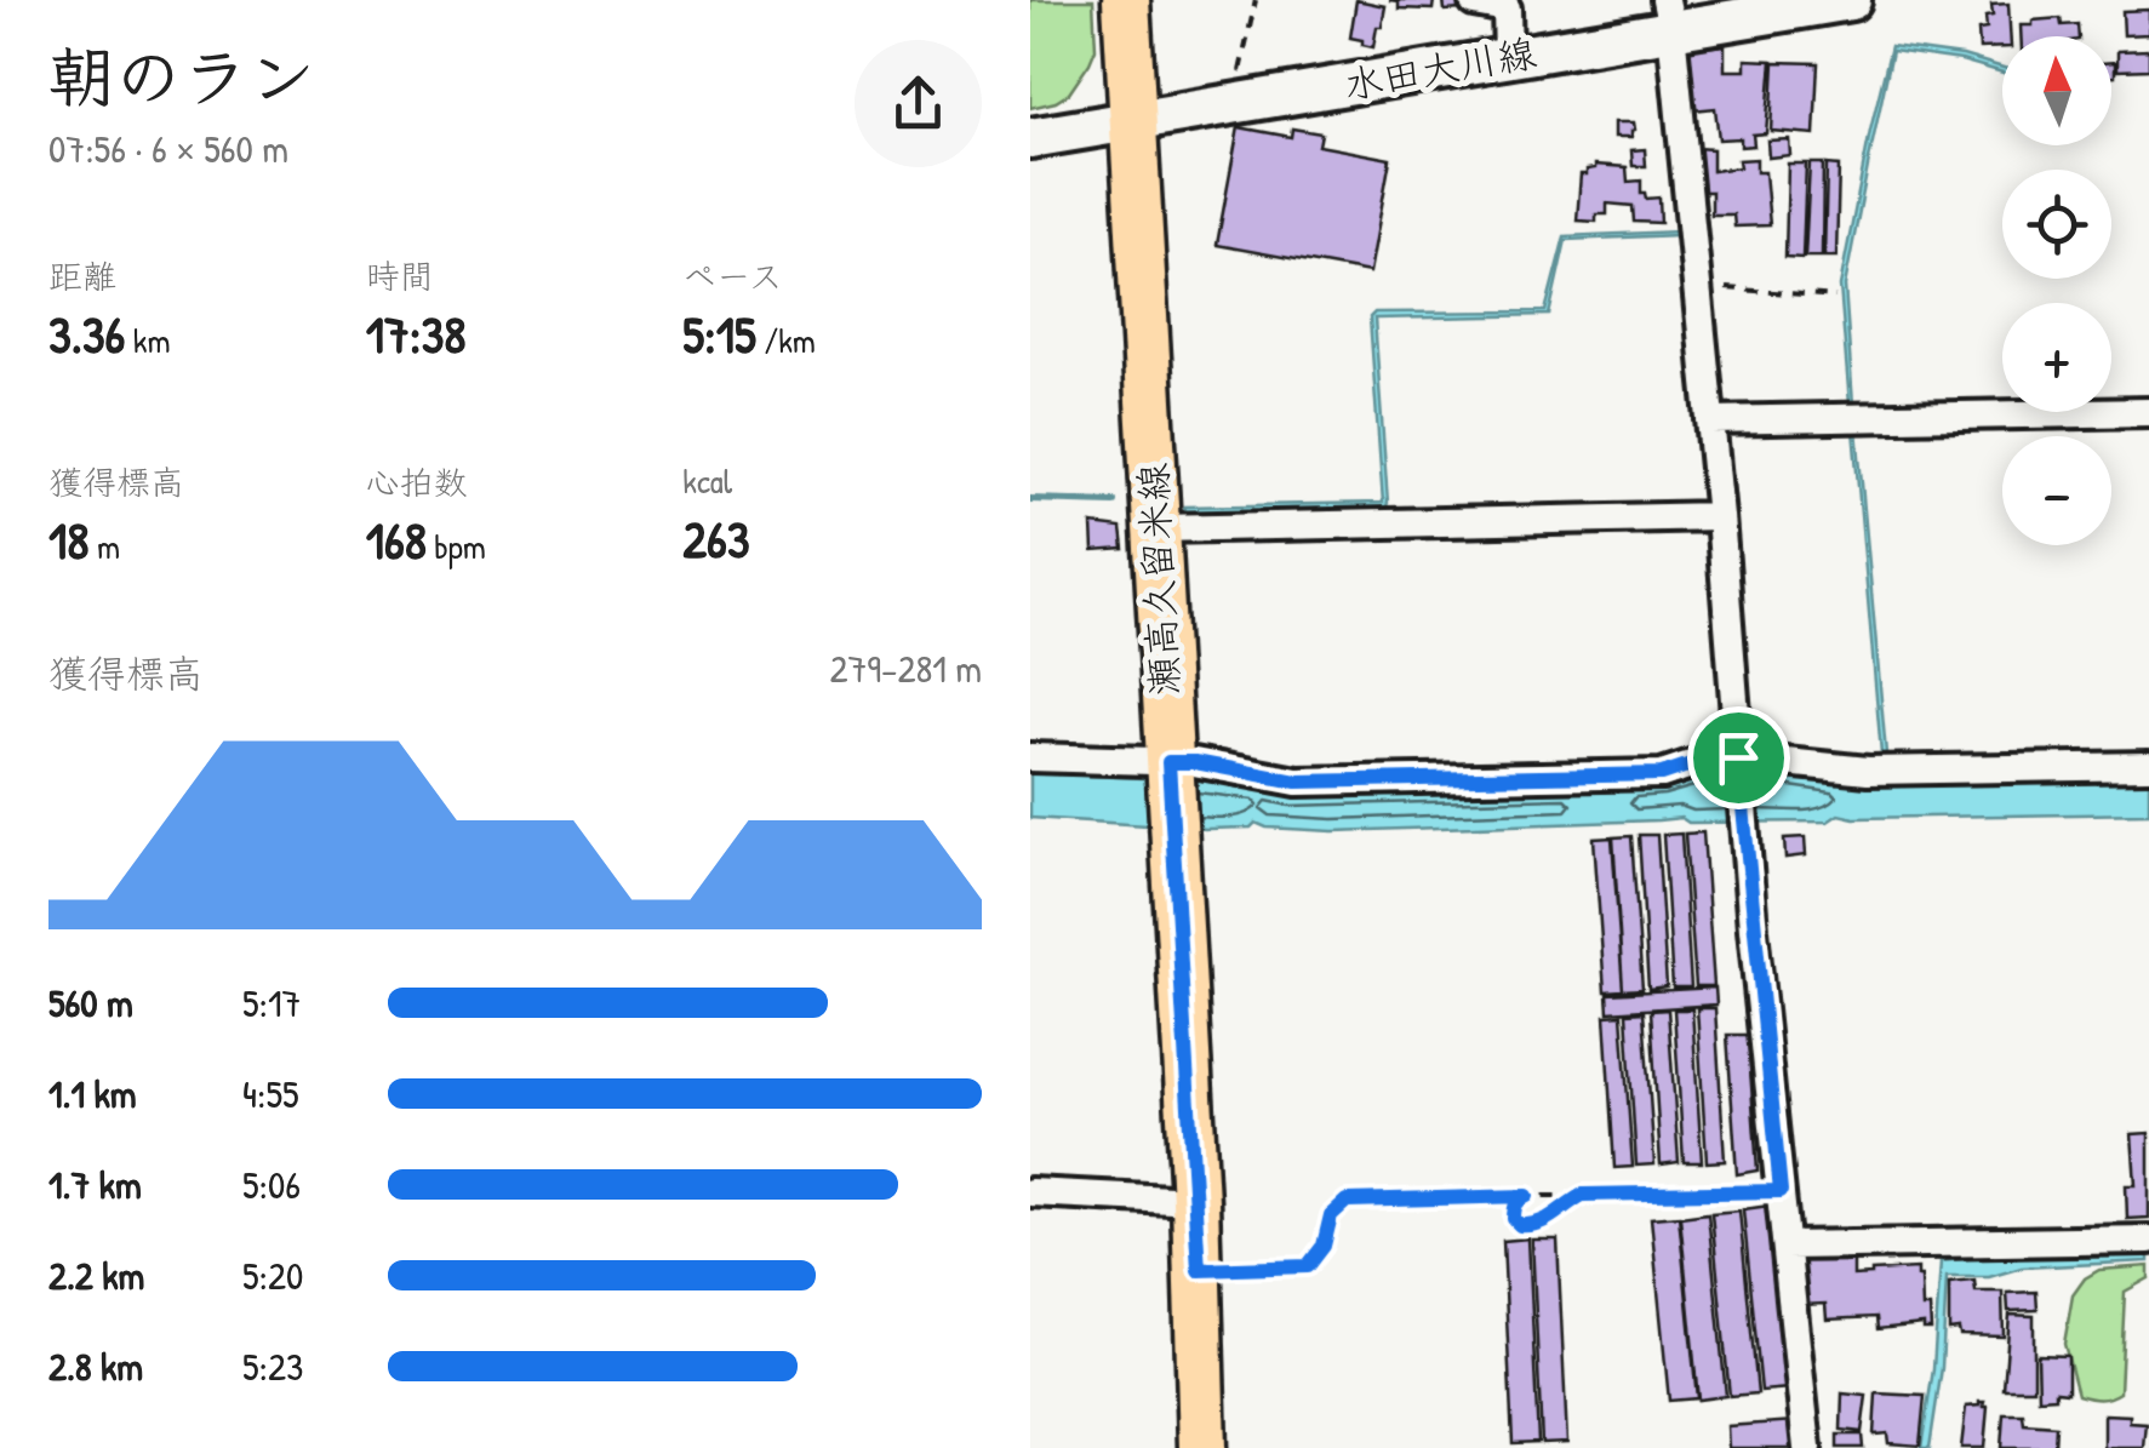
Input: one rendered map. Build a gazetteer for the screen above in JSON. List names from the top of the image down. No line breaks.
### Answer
{"streets":{"main road":["水田大川線","瀬高久留米線"]},"crossings":[["水田大川線","瀬高久留米線"]],"north":"top","page":{"heading":["朝のラン","07:56 · 6 × 560 m"],"map_buttons":["+","−"],"stats":[["距離","3.36 km"],["時間","17:38"],["ペース","5:15 /km"],["獲得標高","18 m"],["心拍数","168 bpm"],["kcal","263"]],"chart":["獲得標高","279–281 m"],"list":[{"name":"560 m","note":"5:17"},{"name":"1.1 km","note":"4:55"},{"name":"1.7 km","note":"5:06"},{"name":"2.2 km","note":"5:20"},{"name":"2.8 km","note":"5:23"}]}}
